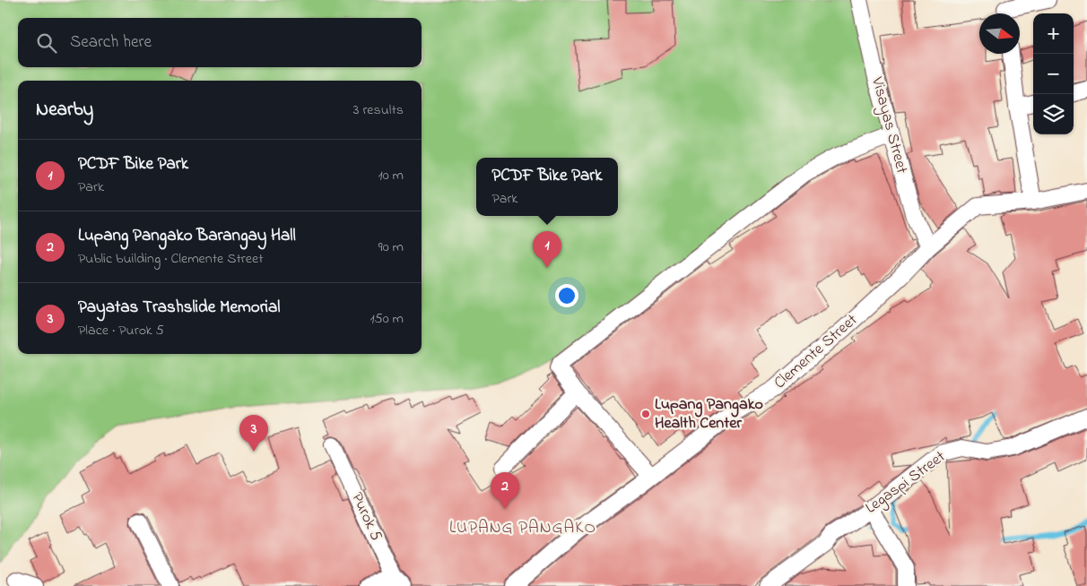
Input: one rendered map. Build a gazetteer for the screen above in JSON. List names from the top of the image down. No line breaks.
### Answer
{"streets":{"street":["Visayas Street","Clemente Street","Legaspi Street","Purok 5"]},"crossings":[["Visayas Street","Clemente Street"]],"districts":["LUPANG PANGAKO"],"places":["Lupang Pangako Health Center"],"north":"right","page":{"map_buttons":["+","−"],"search":"Search here","heading":["Nearby","3 results"],"list":[{"mark":"1","name":"PCDF Bike Park","note":"Park","value":"10 m"},{"mark":"2","name":"Lupang Pangako Barangay Hall","note":"Public building · Clemente Street","value":"90 m"},{"mark":"3","name":"Payatas Trashslide Memorial","note":"Place · Purok 5","value":"150 m"}],"popup":["PCDF Bike Park","Park"],"pins":["1","3","2"]}}
